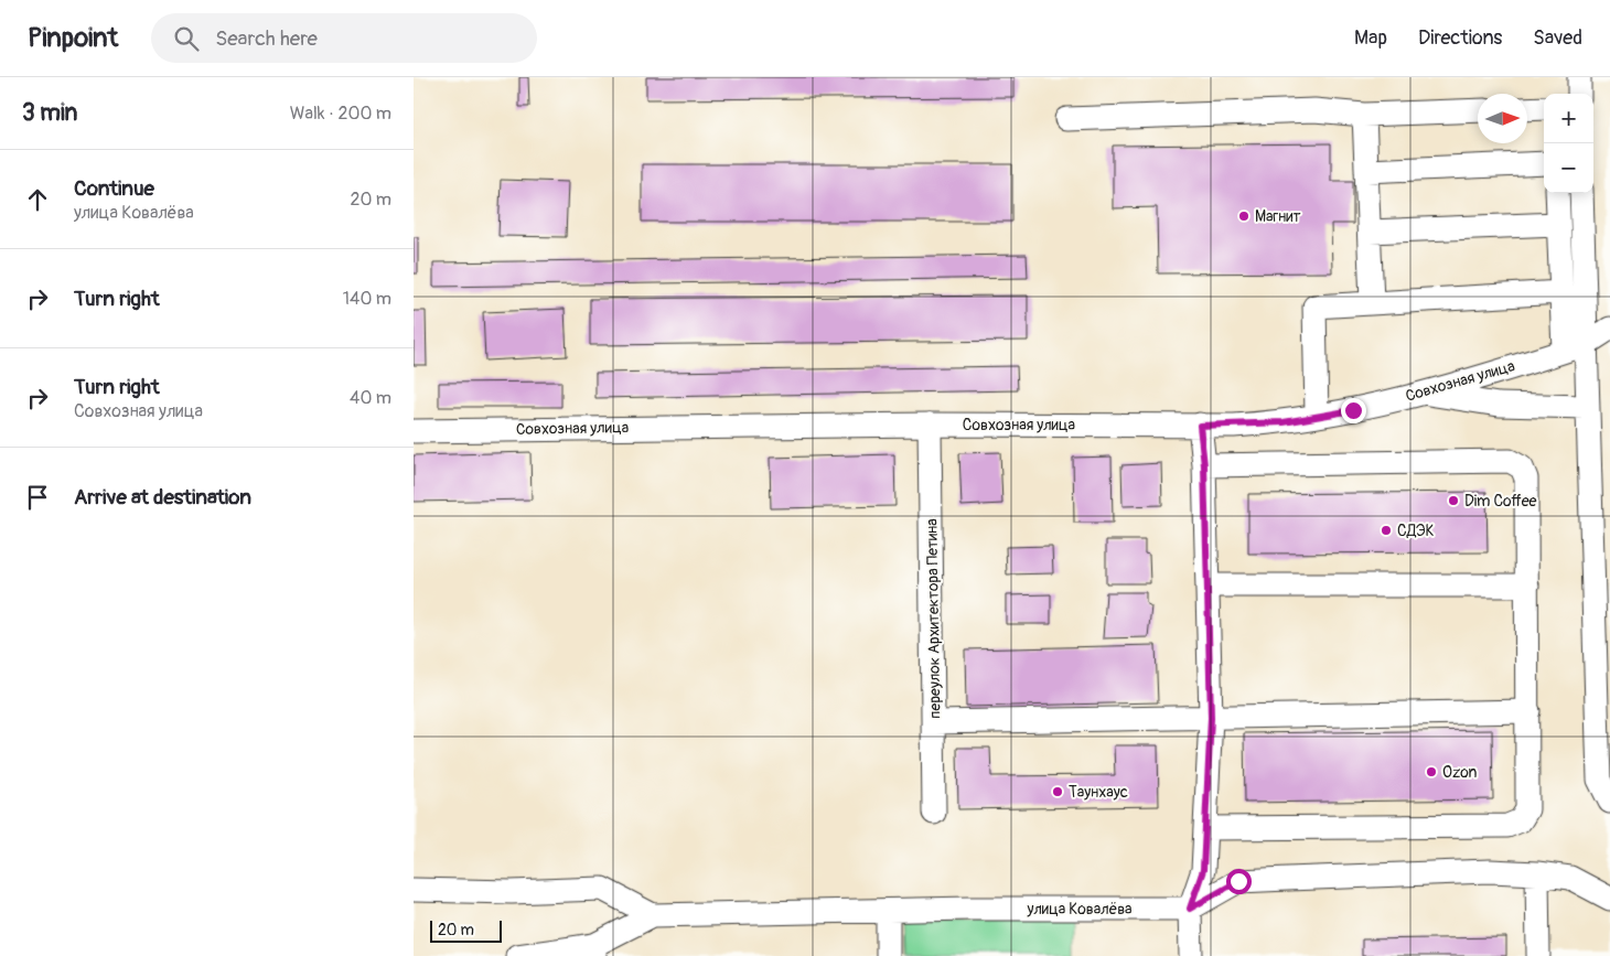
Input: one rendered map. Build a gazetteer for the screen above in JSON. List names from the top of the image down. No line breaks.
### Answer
{"streets":{"street":["Совхозная улица","переулок Архитектора Петина","улица Ковалёва"]},"crossings":[["Совхозная улица","переулок Архитектора Петина"]],"places":["Магнит","Dim Coffee","СДЭК","Ozon","Таунхаус"],"scale_bar":"20 m","north":"right","page":{"header":"Pinpoint","search":"Search here","nav":["Map","Directions","Saved"],"heading":["3 min","Walk · 200 m"],"map_buttons":["+","−"],"list":[["Continue","улица Ковалёва","20 m"],["Turn right","140 m"],["Turn right","Совхозная улица","40 m"],"Arrive at destination"],"scale":"20 m"}}
